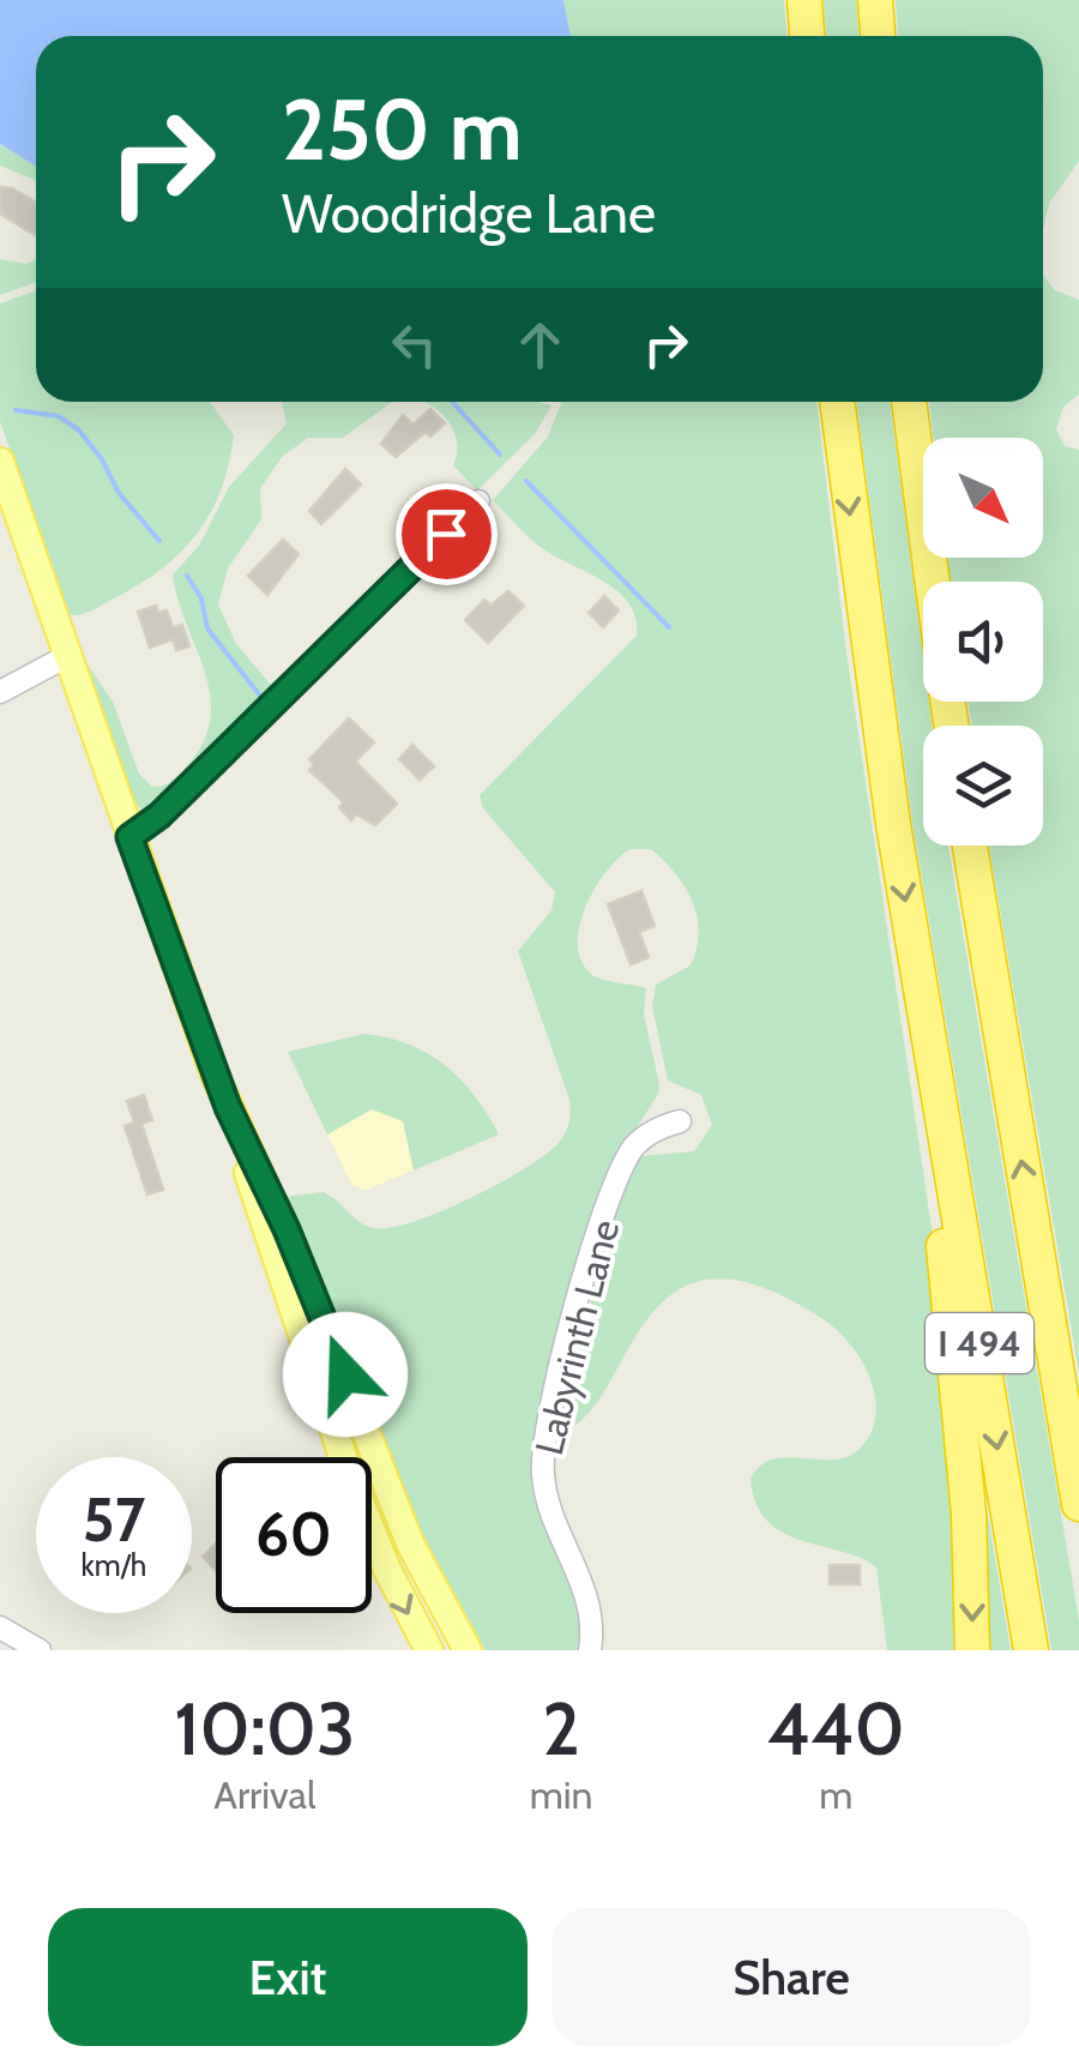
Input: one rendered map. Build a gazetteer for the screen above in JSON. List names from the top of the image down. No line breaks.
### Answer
{"streets":{"highway":["I 494"],"street":["Labyrinth Lane"]},"north":"bottom right","page":{"turn":["250 m","Woodridge Lane"],"speed":"57 km/h","limit":"60","eta":["10:03","Arrival","2","min","440","m"],"buttons":["Exit","Share"]}}
